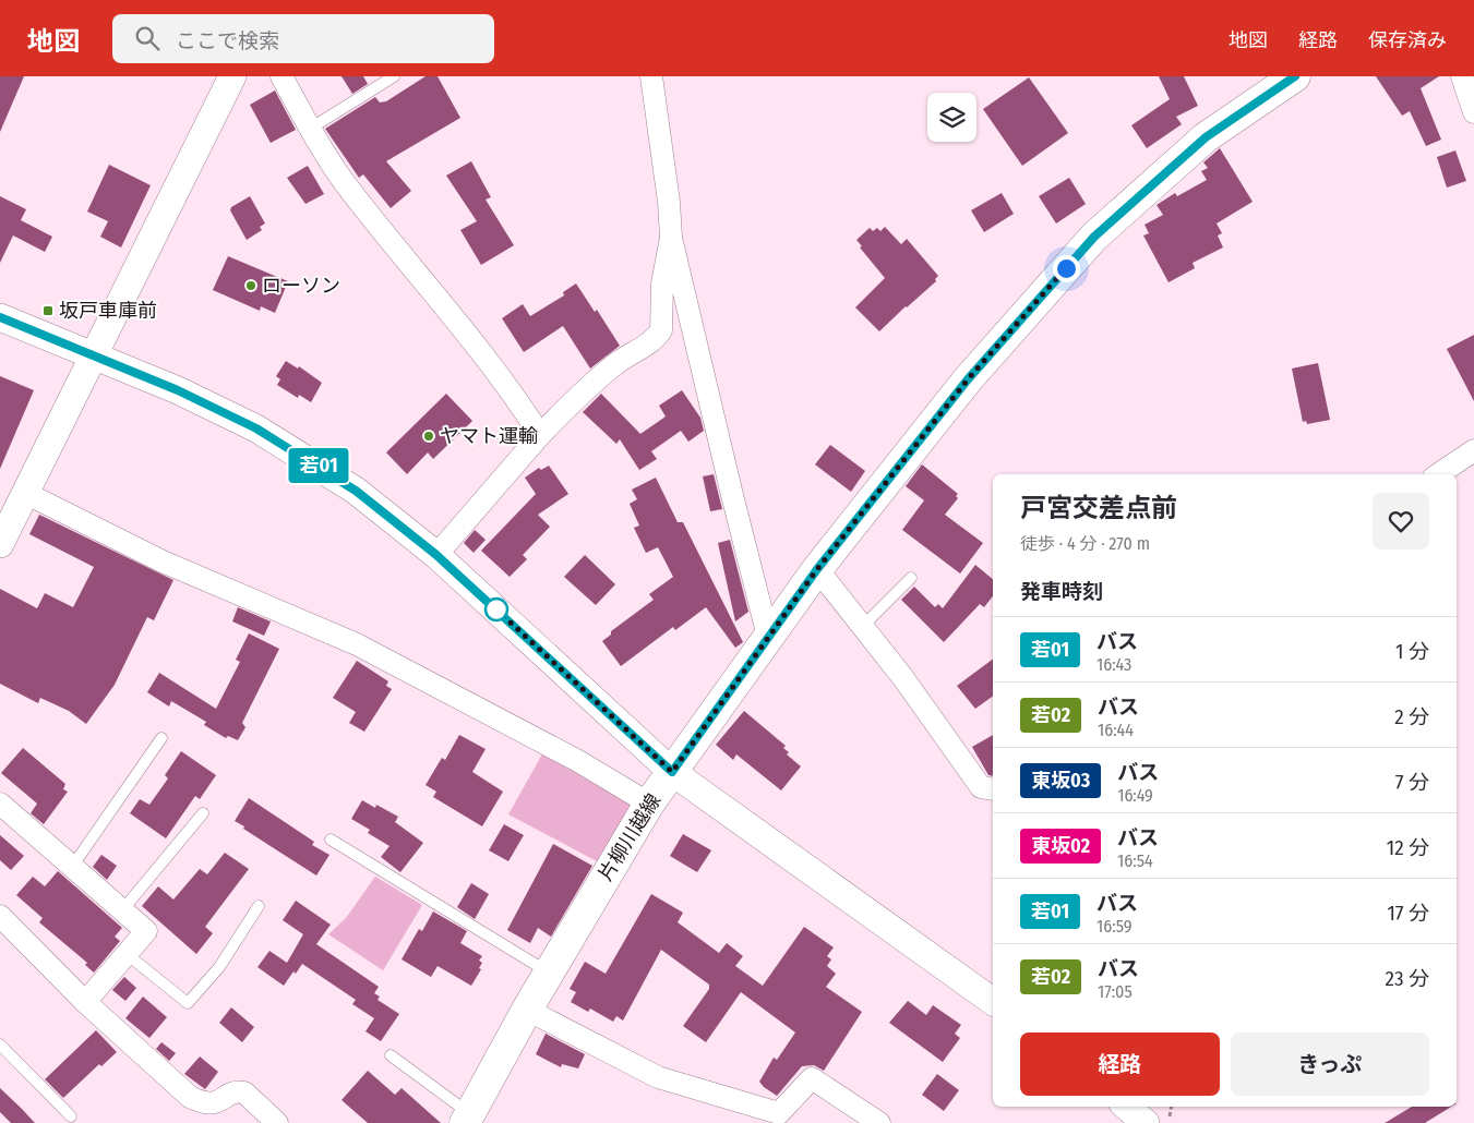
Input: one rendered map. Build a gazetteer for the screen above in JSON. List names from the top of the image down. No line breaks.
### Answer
{"streets":{"main road":["片柳川越線"]},"places":{"other":["ローソン","ヤマト運輸"],"transit":["坂戸車庫前"]},"lines":["bus line 若01"],"page":{"header":"地図","search":"ここで検索","nav":["地図","経路","保存済み"],"on_map":"若01","heading":[["戸宮交差点前","徒歩 · 4 分 · 270 m"],"発車時刻"],"list":[{"mark":"若01","name":"バス","note":"16:43","value":"1 分"},{"mark":"若02","name":"バス","note":"16:44","value":"2 分"},{"mark":"東坂03","name":"バス","note":"16:49","value":"7 分"},{"mark":"東坂02","name":"バス","note":"16:54","value":"12 分"},{"mark":"若01","name":"バス","note":"16:59","value":"17 分"},{"mark":"若02","name":"バス","note":"17:05","value":"23 分"}],"buttons":["経路","きっぷ"]}}
